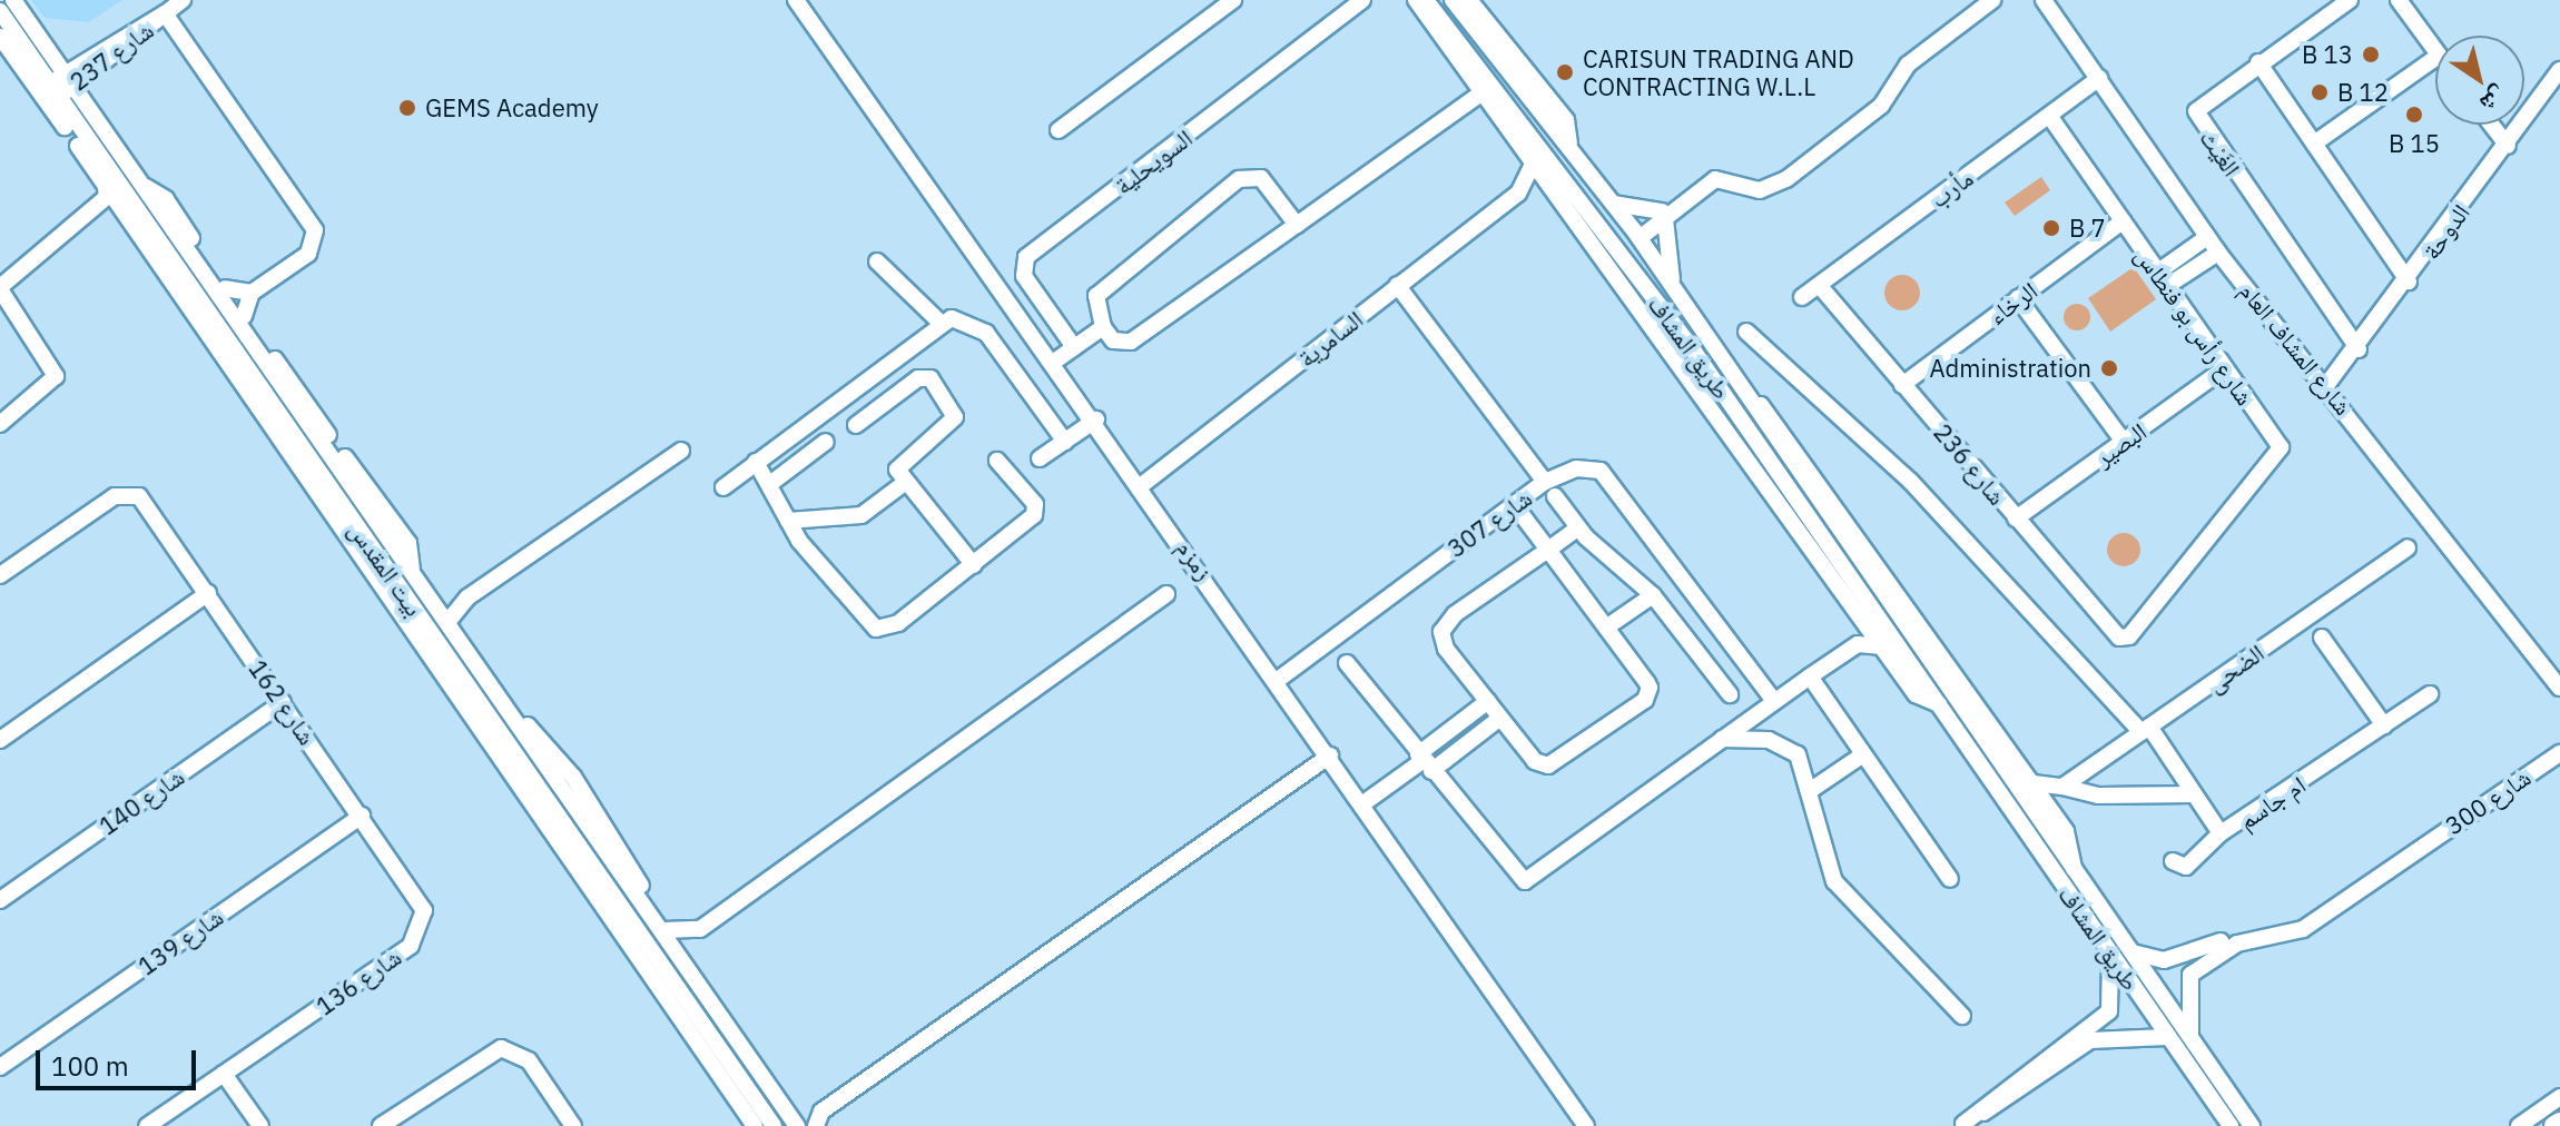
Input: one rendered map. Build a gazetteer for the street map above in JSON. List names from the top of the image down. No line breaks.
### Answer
{"streets":{"street":["شارع 237","الغَيْث","السويحلية","مأرب","الدوحة","الرخاء","شارع رأس بو فنطاس","السامرية","طريق المشاف","شارع المشاف العام","البصير","شارع 236","شارع 307","زمزم","بيت المقدس","الضحى","شارع 162","شارع 140","شارع 300","ام جاسم","شارع 139","شارع 136"]},"crossings":[["شارع 237","بيت المقدس"],["الغَيْث","الدوحة"],["مأرب","شارع رأس بو فنطاس"],["مأرب","شارع المشاف العام"],["مأرب","شارع 236"],["الدوحة","شارع المشاف العام"],["الرخاء","شارع رأس بو فنطاس"],["الرخاء","شارع 236"],["شارع رأس بو فنطاس","البصير"],["شارع رأس بو فنطاس","شارع 236"],["السامرية","طريق المشاف"],["السامرية","شارع 307"],["السامرية","زمزم"],["البصير","شارع 236"],["شارع 307","زمزم"],["الضحى","ام جاسم"],["شارع 162","شارع 140"],["شارع 162","شارع 139"],["شارع 162","شارع 136"]],"places":["B 13","CARISUN TRADING AND CONTRACTING W.L.L","B 12","GEMS Academy","B 15","B 7","Administration"],"scale_bar":"100 m","north":"bottom right"}
